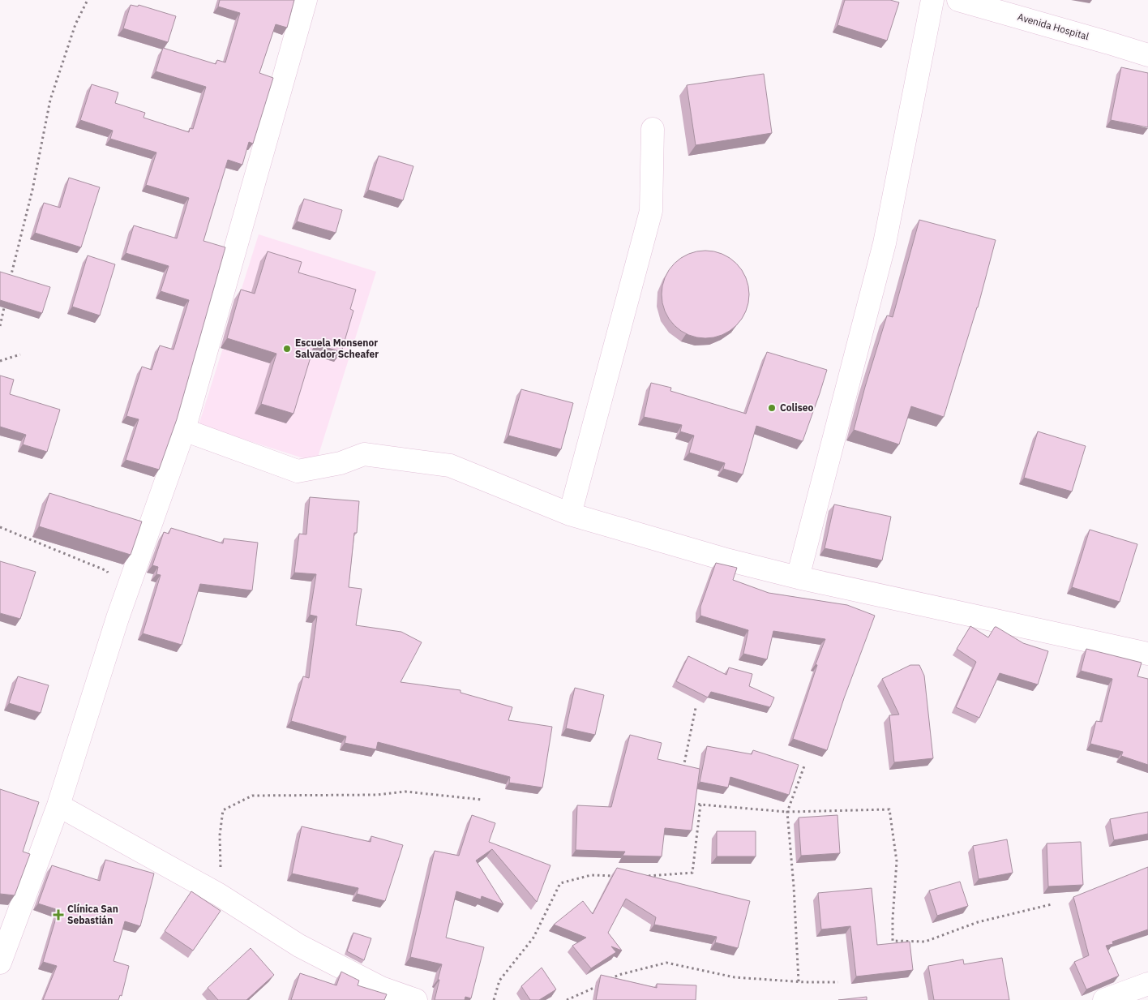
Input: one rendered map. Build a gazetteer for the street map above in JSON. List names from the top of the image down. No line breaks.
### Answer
{"streets":{"street":["Avenida Hospital"]},"places":{"other":["Escuela Monsenor Salvador Scheafer","Coliseo"],"health":["Clínica San Sebastián"]}}
